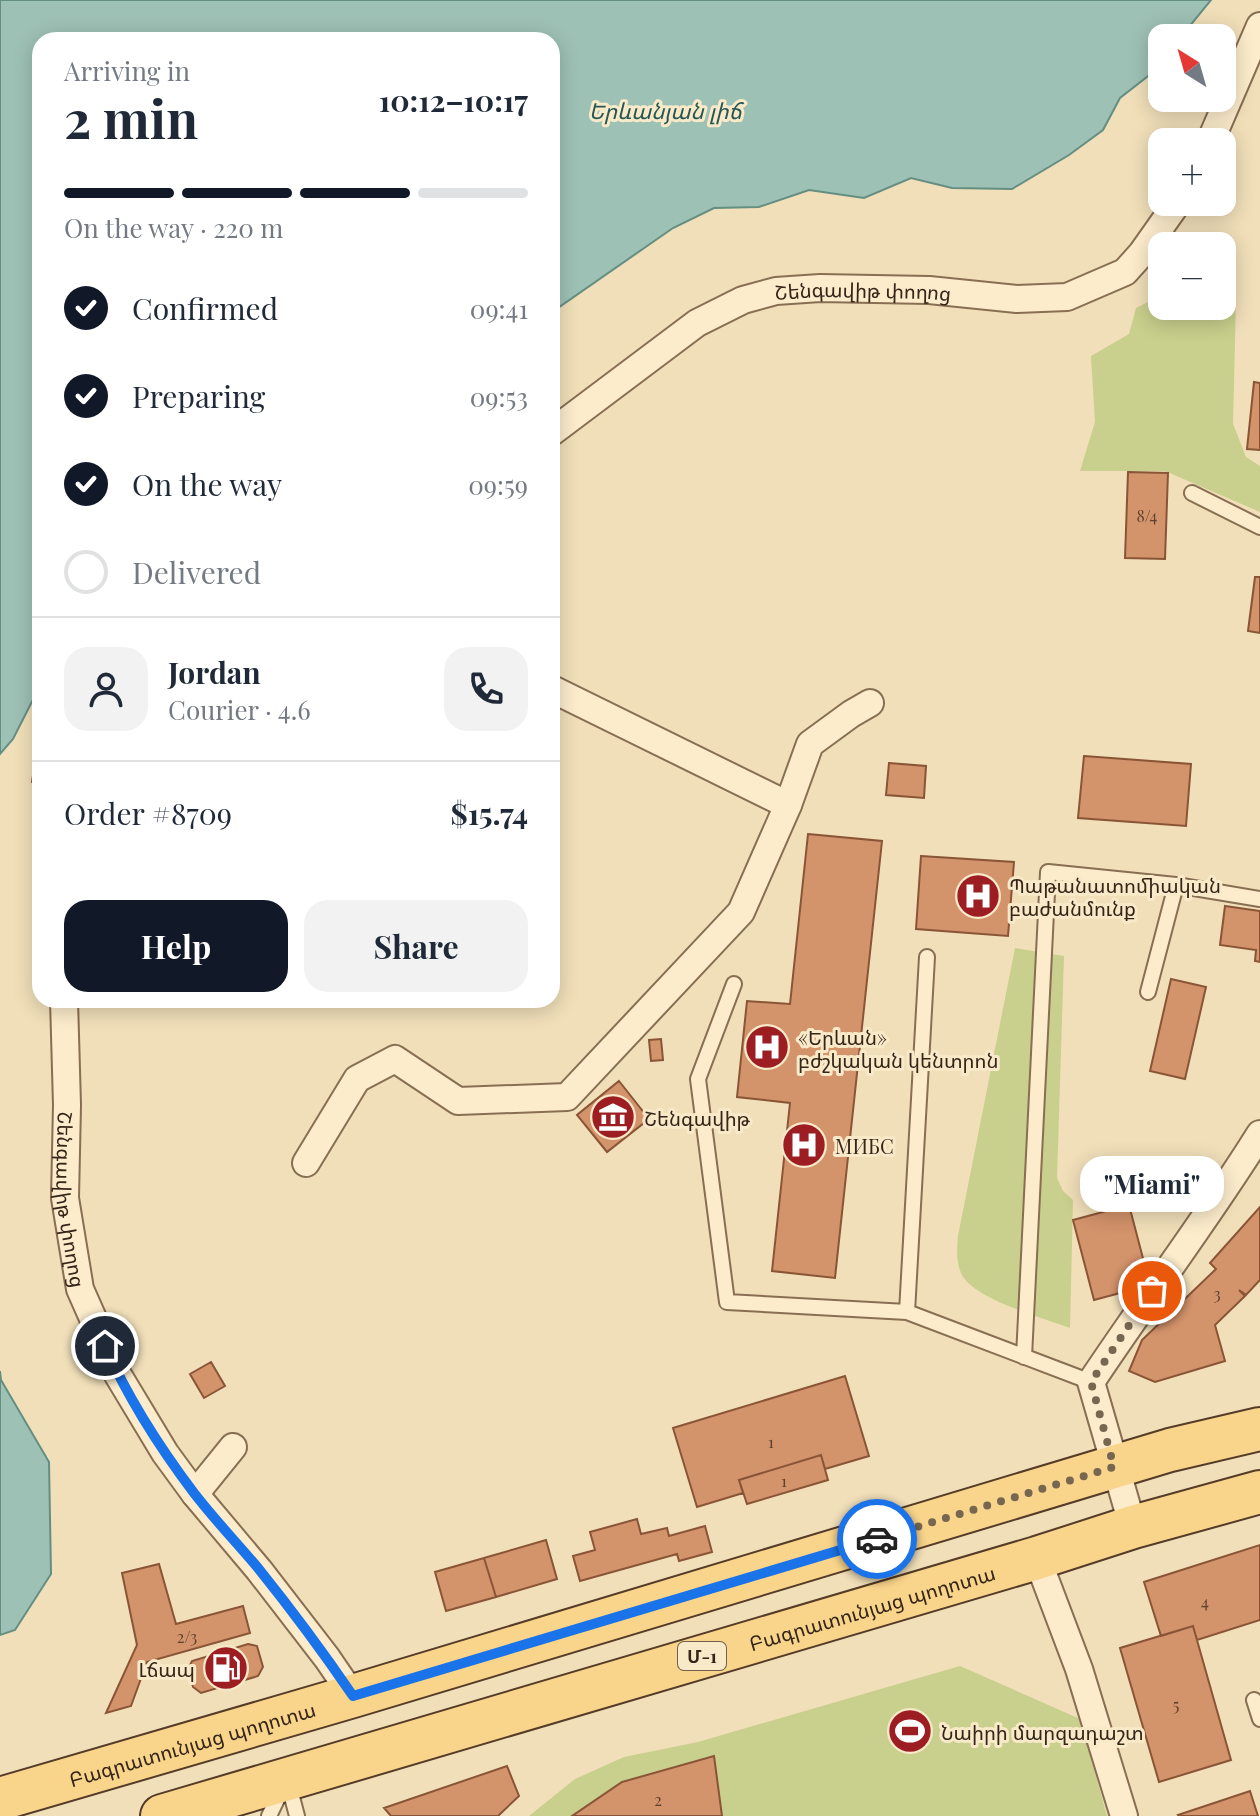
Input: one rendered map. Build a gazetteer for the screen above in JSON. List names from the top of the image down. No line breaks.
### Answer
{"streets":{"main road":["Բագրատունյաց պողոտա","Մ-1"],"street":["Շենգավիթ փողոց"]},"crossings":[["Շենգավիթ փողոց","Բագրատունյաց պողոտա"]],"water":["Երևանյան լիճ"],"places":{"hospital":["Պաթանատոմիական բաժանմունք","«Երևան» բժշկական կենտրոն","МИБС"],"museum":["Շենգավիթ"],"other":["\"Miami\""],"fuel station":["Լճապ"],"sports":["Նաիրի մարզադաշտ"]},"house_numbers":["8/4","3","1","1","4","2/3","5","2"],"north":"top left","page":{"map_buttons":["+","−"],"heading":["2 min","Arriving in","10:12–10:17"],"panel":["Jordan","Courier · 4.6","Order #8709","$15.74"],"bar":"On the way · 220 m","list":[["Confirmed","09:41"],["Preparing","09:53"],["On the way","09:59"],"Delivered"],"buttons":["Help","Share"],"bubble":"\"Miami\""}}
